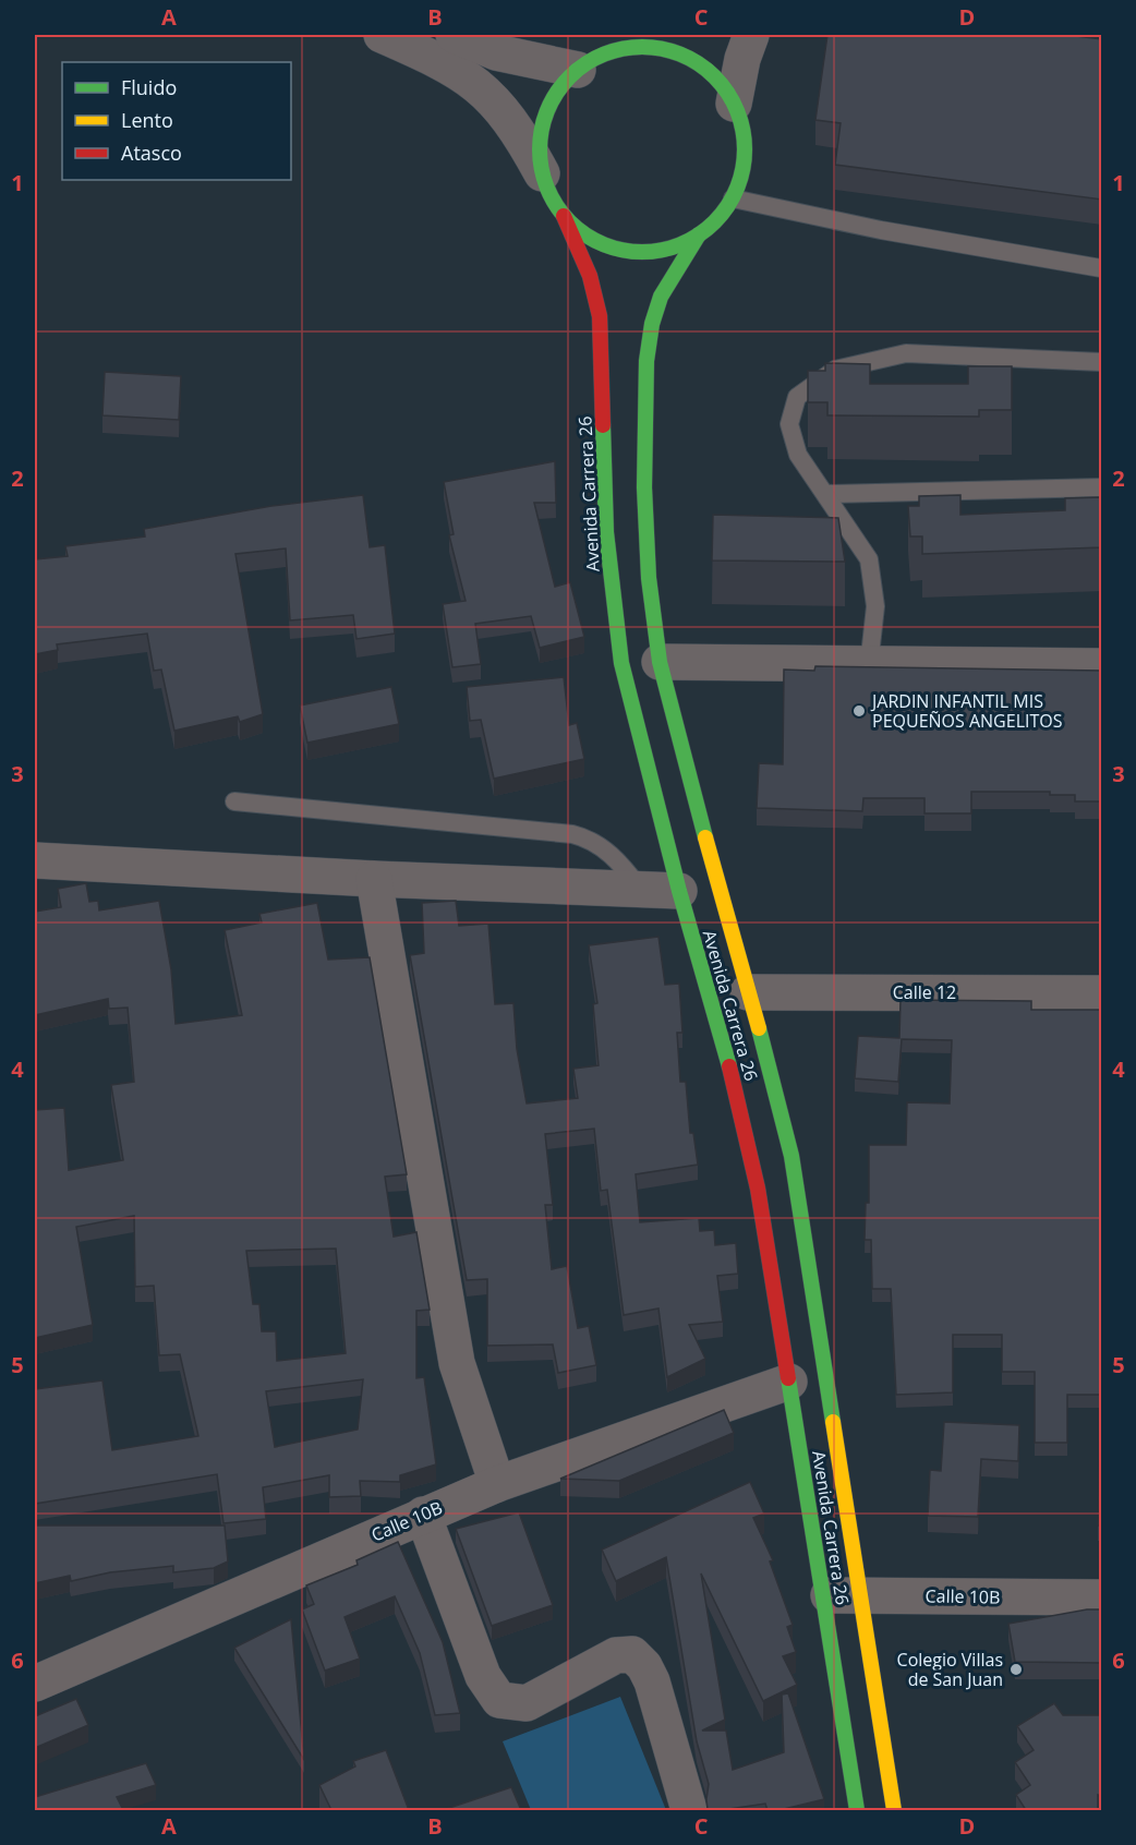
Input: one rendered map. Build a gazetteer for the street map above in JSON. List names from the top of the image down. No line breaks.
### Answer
{"streets":{"main road":["Avenida Carrera 26"],"street":["Calle 12","Calle 10B"]},"crossings":[["Avenida Carrera 26","Calle 12"],["Avenida Carrera 26","Calle 10B"]],"places":["JARDIN INFANTIL MIS PEQUEÑOS ANGELITOS","Colegio Villas de San Juan"],"legend":["Fluido","Lento","Atasco"],"grid":{"columns":["A","B","C","D"],"rows":["1","2","3","4","5","6"]}}
